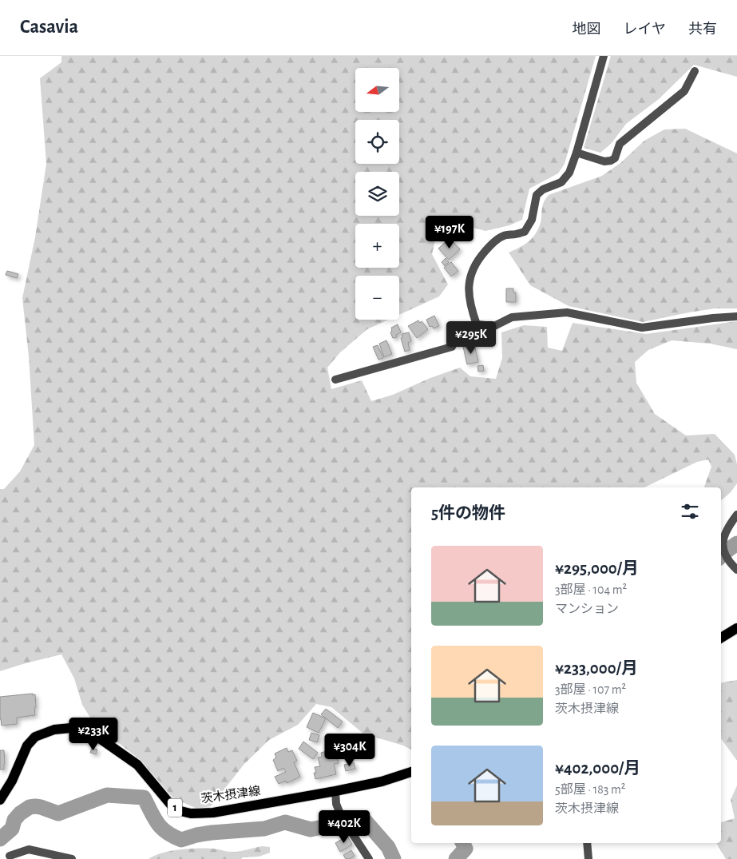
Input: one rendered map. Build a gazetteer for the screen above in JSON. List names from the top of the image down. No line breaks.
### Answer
{"streets":{"main road":["茨木摂津線","1"]},"north":"left","page":{"header":"Casavia","nav":["地図","レイヤ","共有"],"map_buttons":["+","−"],"price":["¥197K","¥295K","¥233K","¥304K","¥402K"],"heading":"5件の物件","list":[{"name":"¥295,000/月","note":"3部屋 · 104 m² · マンション"},{"name":"¥233,000/月","note":"3部屋 · 107 m² · 茨木摂津線"},{"name":"¥402,000/月","note":"5部屋 · 183 m² · 茨木摂津線"}]}}
